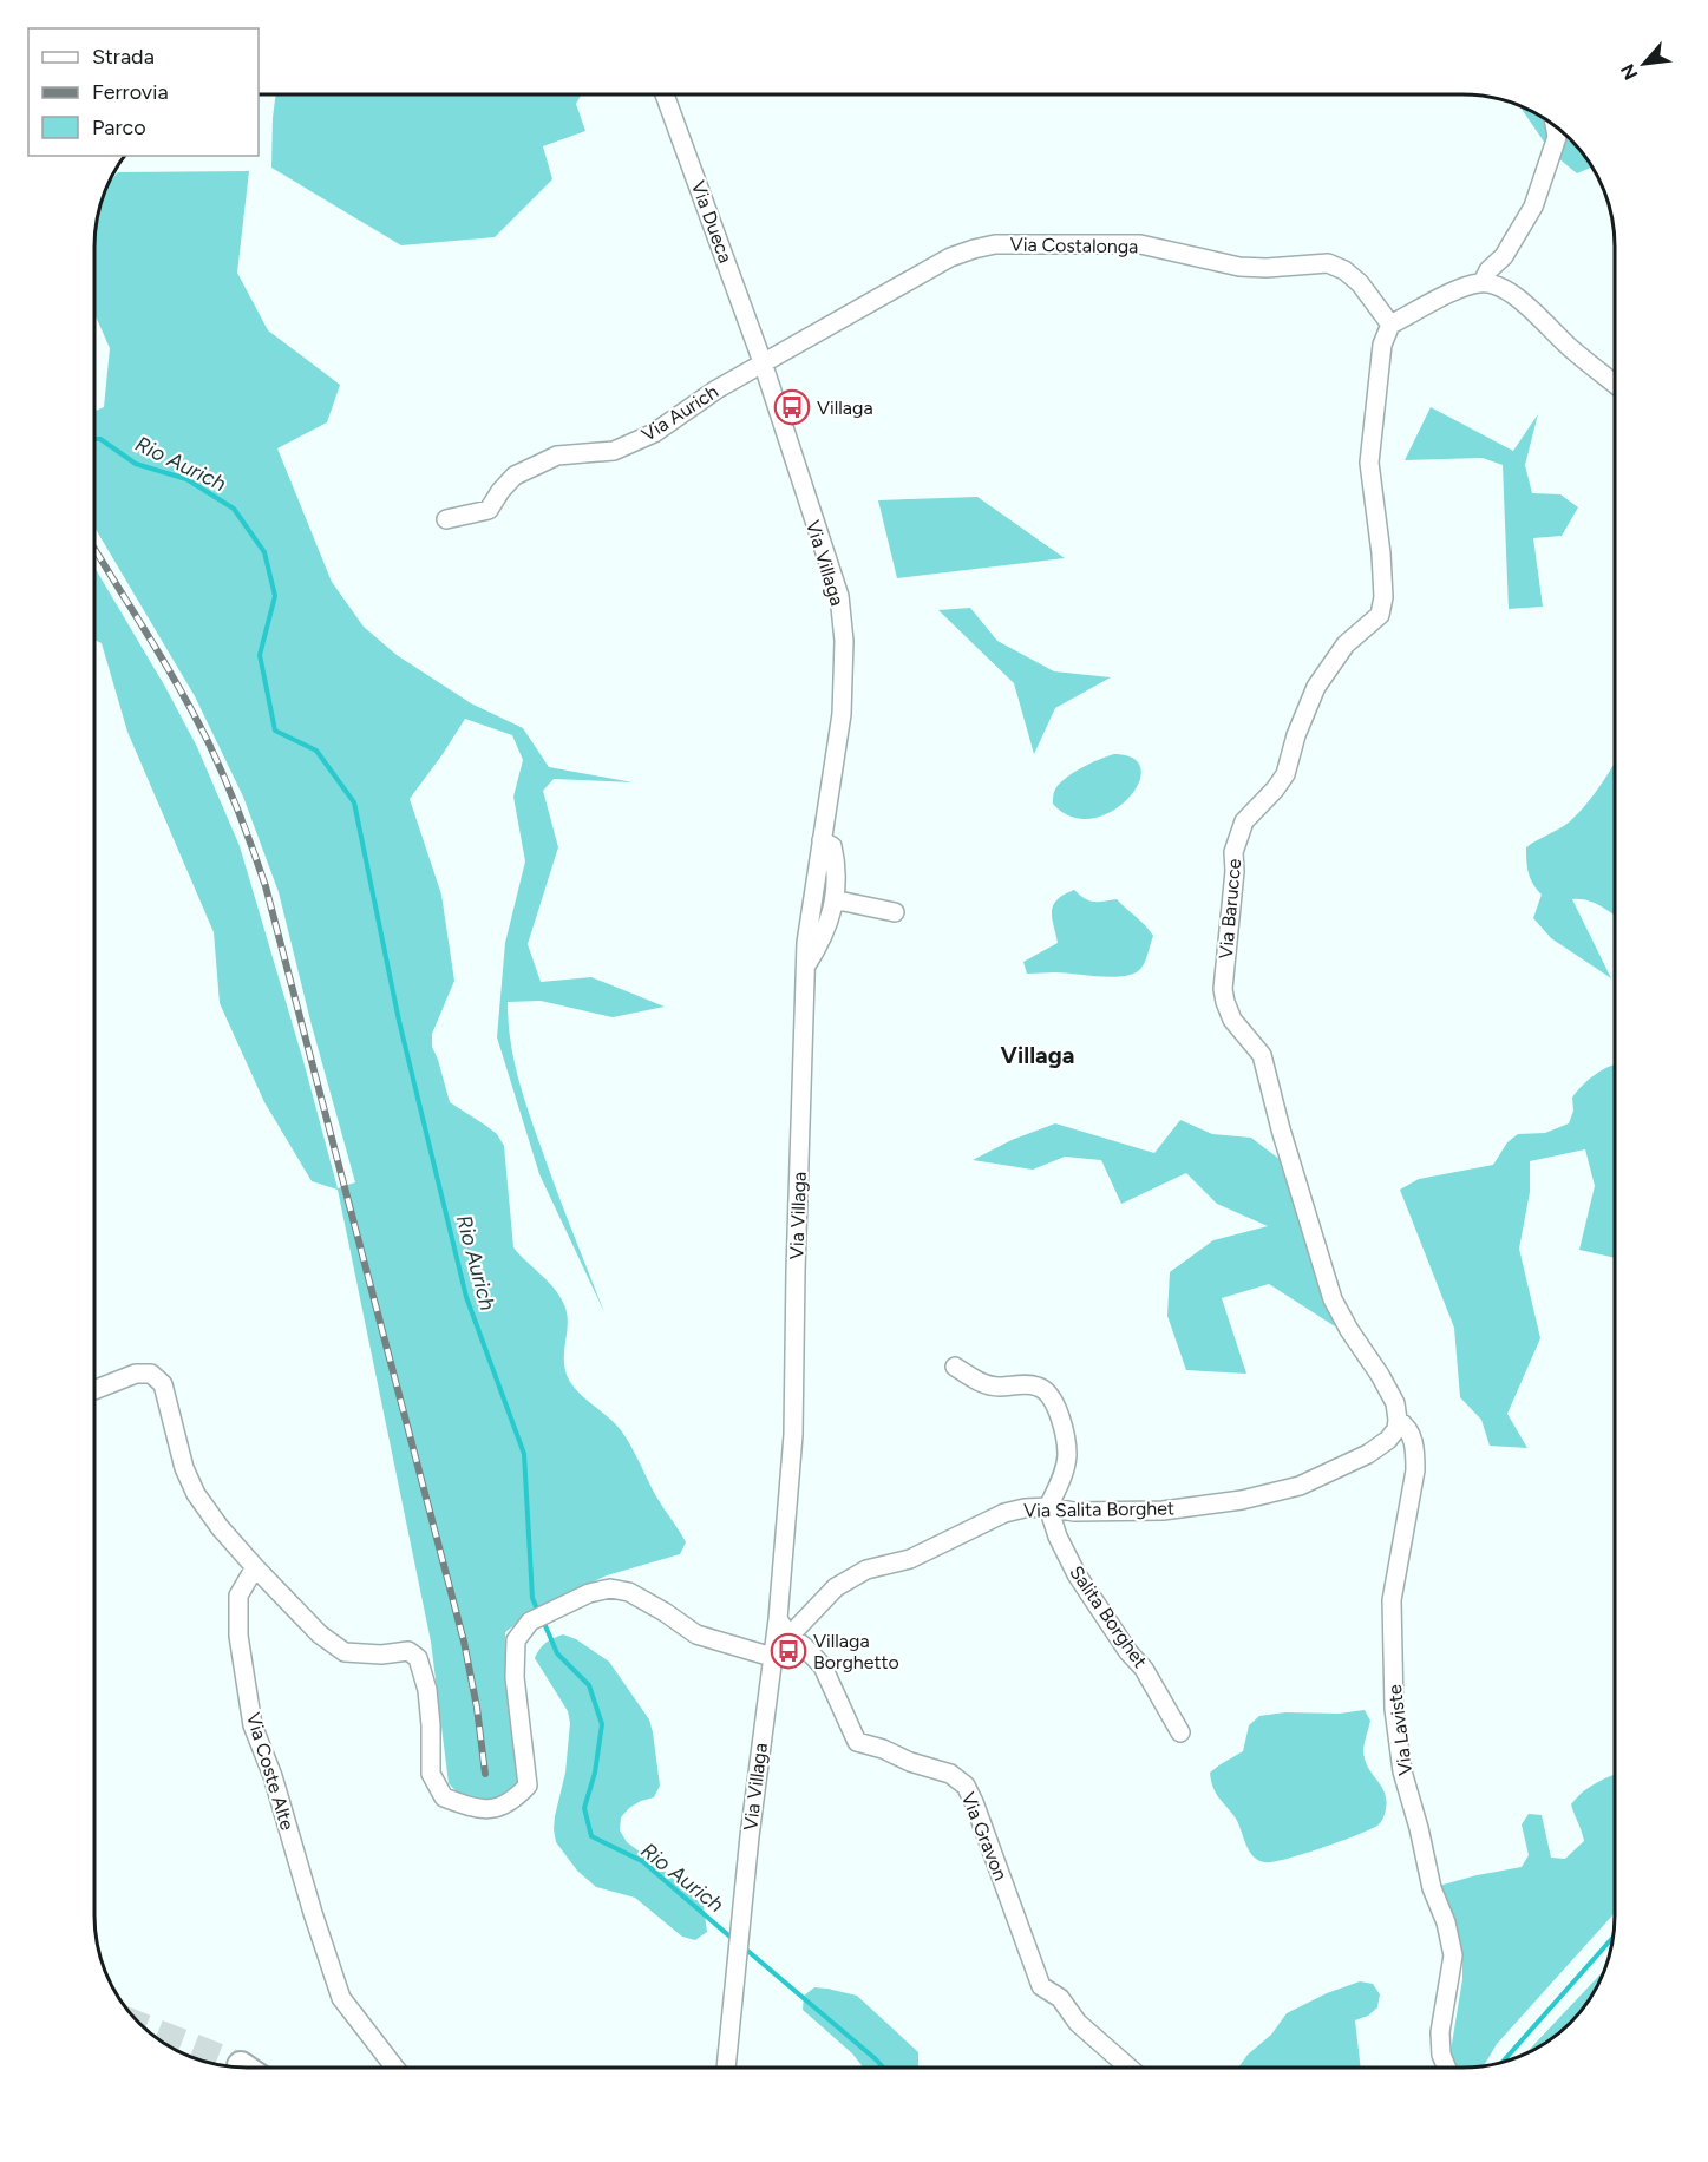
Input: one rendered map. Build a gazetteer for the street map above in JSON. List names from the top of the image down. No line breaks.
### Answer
{"streets":{"street":["Via Dueca","Via Costalonga","Via Aurich","Via Villaga","Via Barucce","Via Salita Borghet","Salita Borghet","Via Laviste","Via Coste Alte","Via Gravon"]},"crossings":[["Via Dueca","Via Costalonga"],["Via Dueca","Via Aurich"],["Via Dueca","Via Villaga"],["Via Costalonga","Via Aurich"],["Via Costalonga","Via Villaga"],["Via Costalonga","Via Barucce"],["Via Aurich","Via Villaga"],["Via Barucce","Via Salita Borghet"],["Via Barucce","Via Laviste"],["Via Salita Borghet","Salita Borghet"],["Via Salita Borghet","Via Laviste"],["Via Salita Borghet","Via Gravon"]],"districts":["Villaga"],"water":["Rio Aurich"],"places":{"bus stop":["Villaga","Villaga Borghetto"]},"legend":["Strada","Ferrovia","Parco"],"north":"bottom left"}
